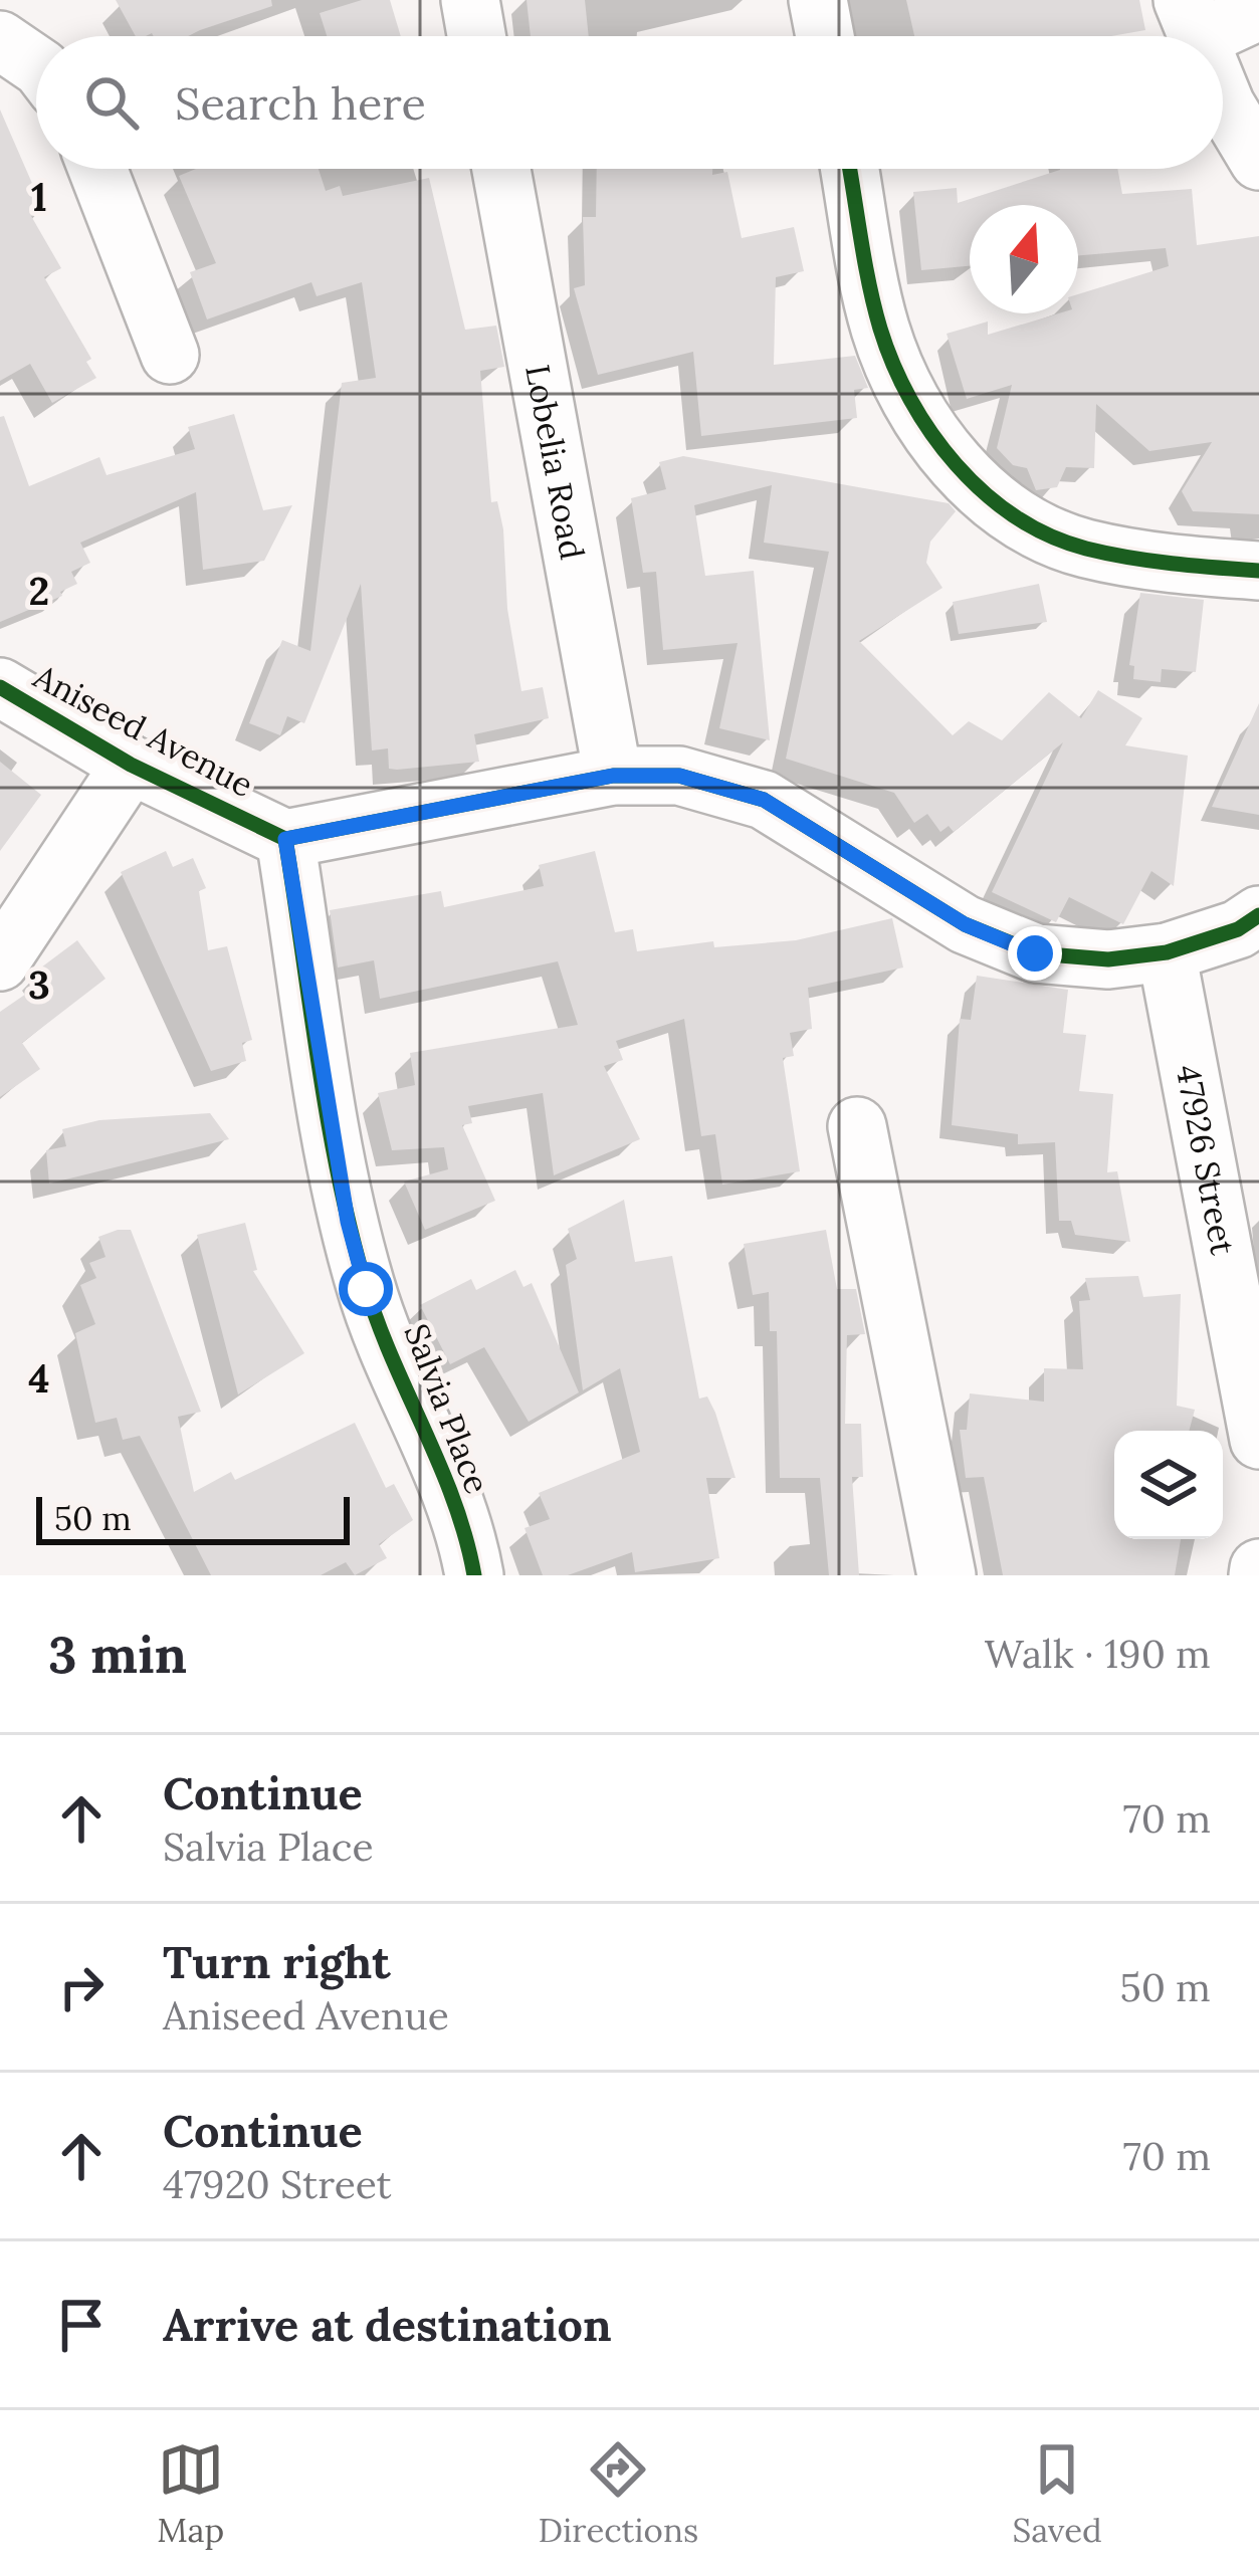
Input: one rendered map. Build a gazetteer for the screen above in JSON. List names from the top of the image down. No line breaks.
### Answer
{"streets":{"street":["Lobelia Road","Aniseed Avenue","47926 Street","Salvia Place"]},"crossings":[["Aniseed Avenue","Salvia Place"]],"scale_bar":"50 m","north":"top","page":{"search":"Search here","scale":"50 m","heading":["3 min","Walk · 190 m"],"list":[["Continue","Salvia Place","70 m"],["Turn right","Aniseed Avenue","50 m"],["Continue","47920 Street","70 m"],"Arrive at destination"],"nav":["Map","Directions","Saved"]},"grid":{"rows":["1","2","3","4"]}}
